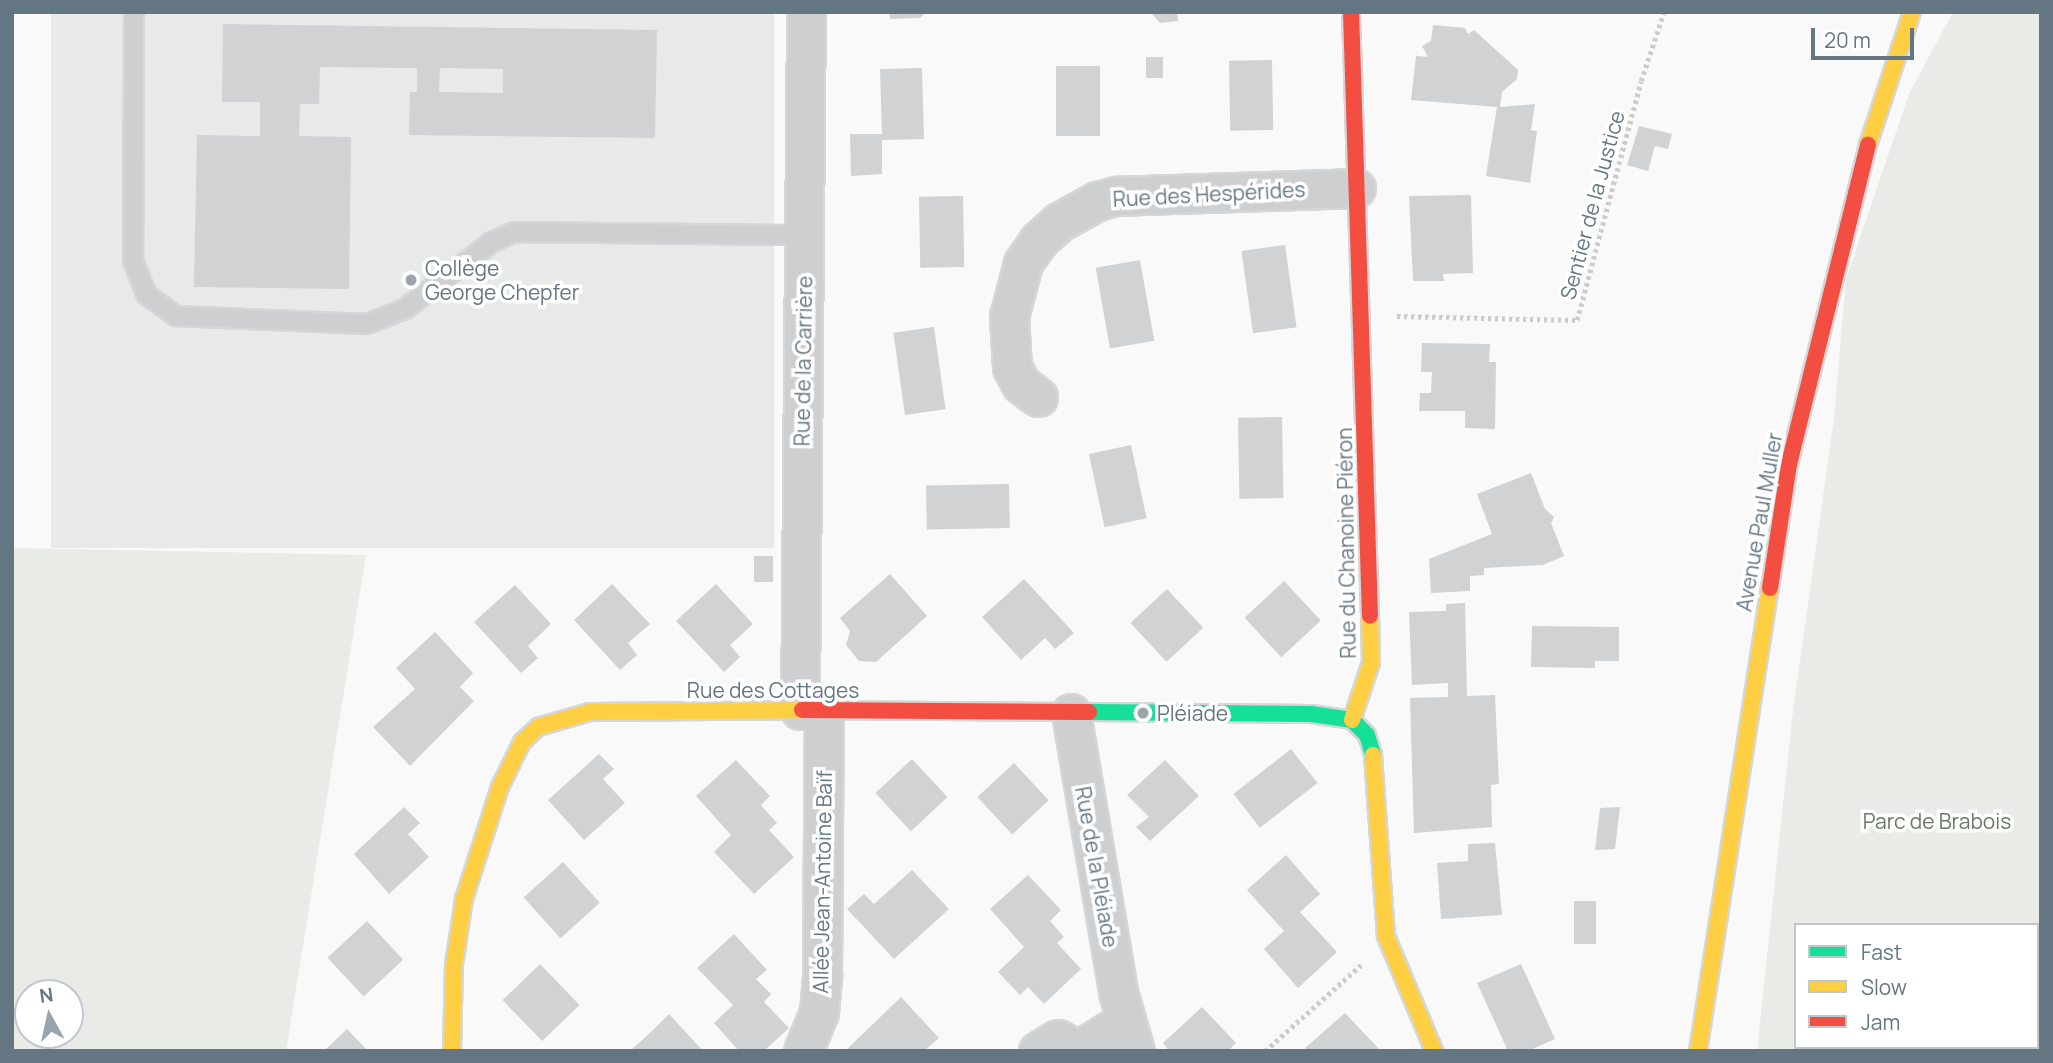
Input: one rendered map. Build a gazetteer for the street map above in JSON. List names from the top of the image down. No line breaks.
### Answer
{"streets":{"street":["Rue des Hespérides","Rue de la Carrière","Avenue Paul Muller","Rue du Chanoine Piéron","Rue des Cottages","Rue de la Pléiade","Allée Jean-Antoine Baïf"],"path":["Sentier de la Justice"]},"crossings":[["Rue des Hespérides","Rue du Chanoine Piéron"],["Sentier de la Justice","Rue du Chanoine Piéron"],["Rue de la Carrière","Rue des Cottages"],["Rue de la Carrière","Allée Jean-Antoine Baïf"],["Rue du Chanoine Piéron","Rue des Cottages"],["Rue des Cottages","Rue de la Pléiade"],["Rue des Cottages","Allée Jean-Antoine Baïf"]],"parks":["Parc de Brabois"],"places":["Collège George Chepfer","Pléiade"],"legend":["Fast","Slow","Jam"],"scale_bar":"20 m","north":"top"}
